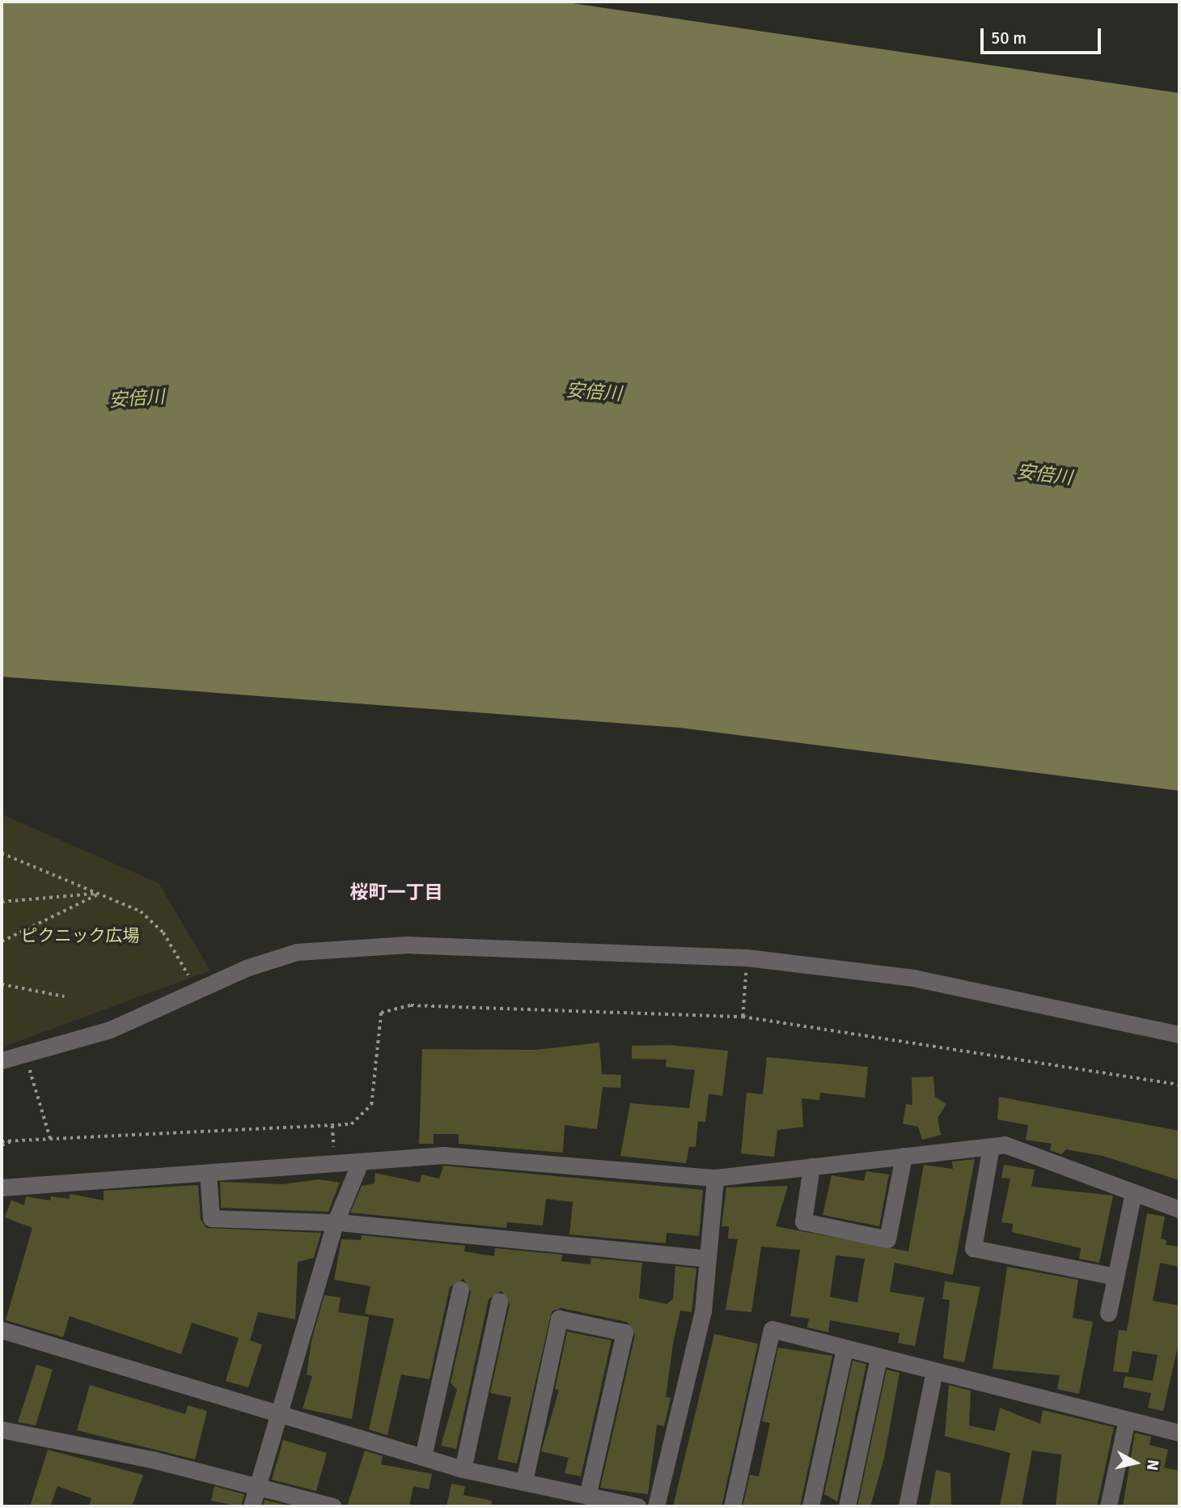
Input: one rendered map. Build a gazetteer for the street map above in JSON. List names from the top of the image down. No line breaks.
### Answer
{"districts":["桜町一丁目"],"water":["安倍川"],"parks":["ピクニック広場"],"scale_bar":"50 m","north":"right"}
